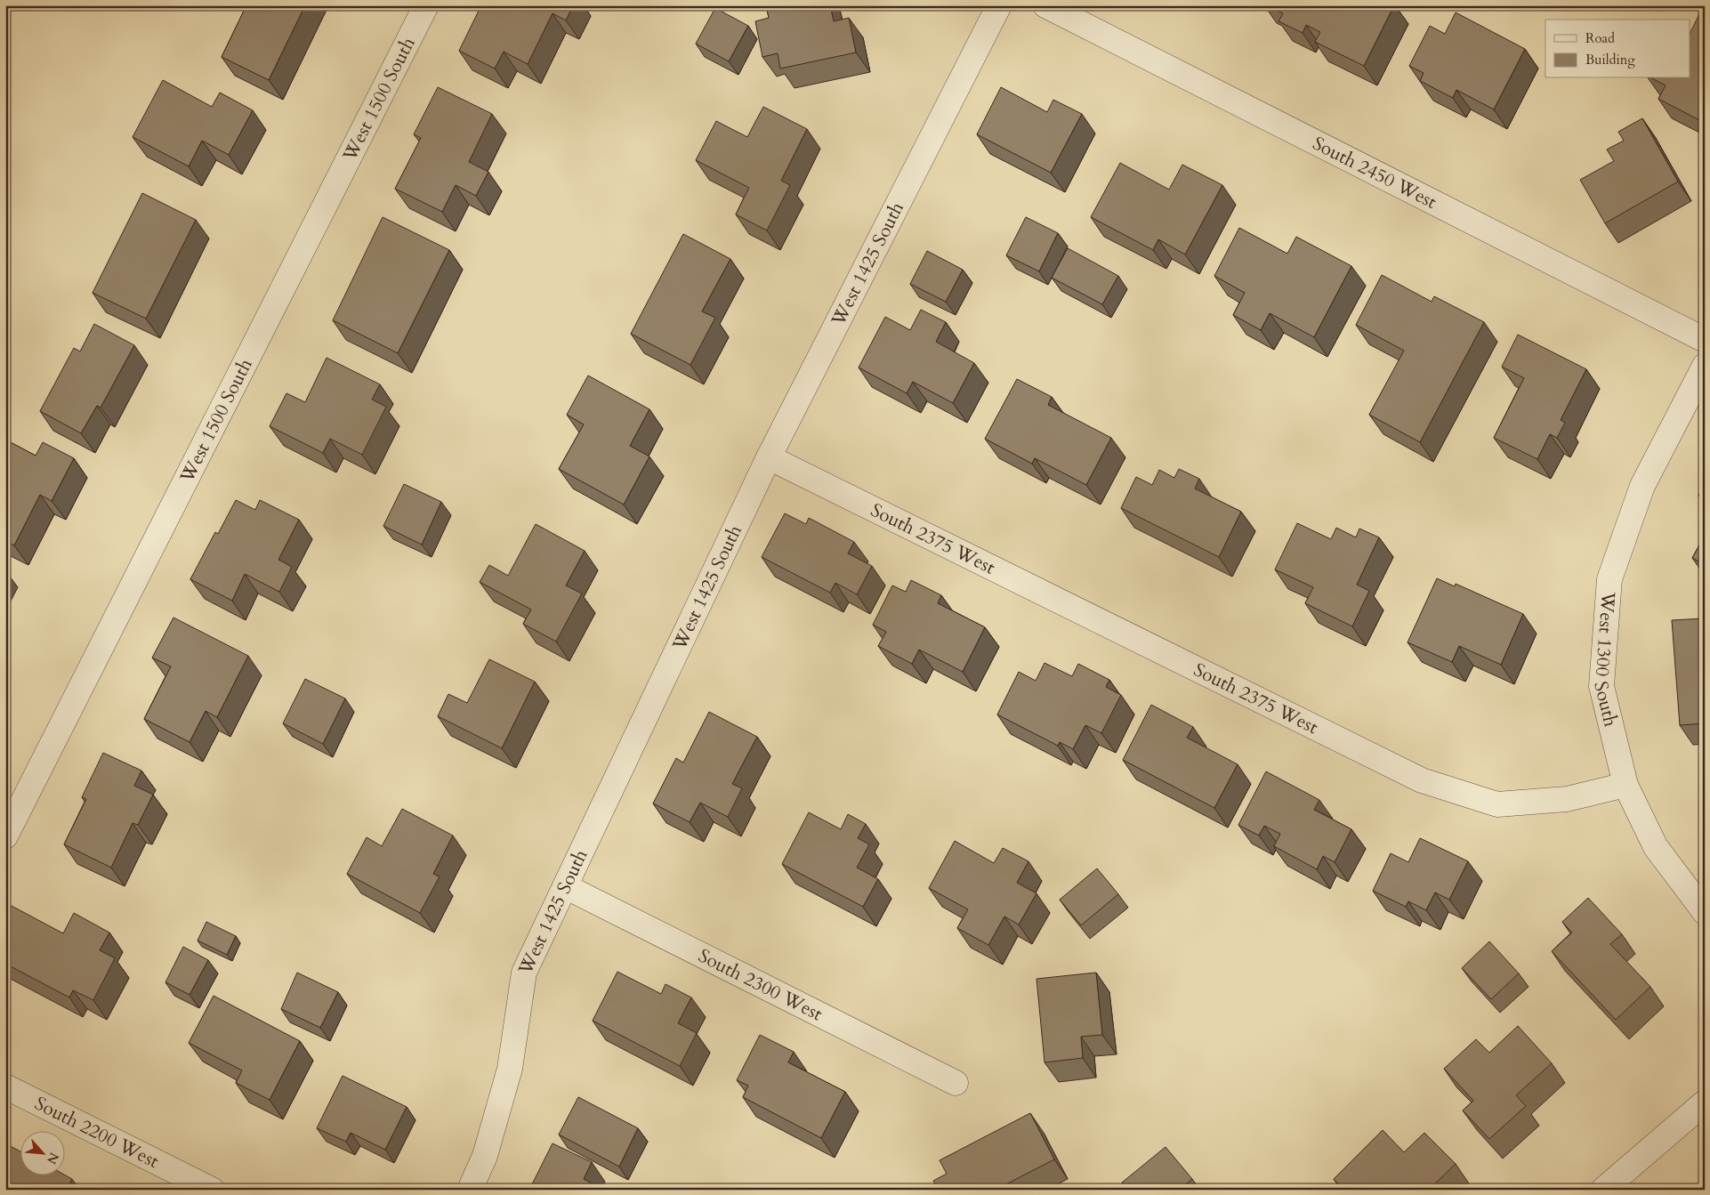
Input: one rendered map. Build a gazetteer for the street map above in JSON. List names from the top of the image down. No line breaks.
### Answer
{"streets":{"street":["West 1500 South","South 2450 West","West 1425 South","South 2375 West","West 1300 South","South 2300 West","South 2200 West"]},"crossings":[["West 1425 South","South 2375 West"],["West 1425 South","South 2300 West"],["South 2375 West","West 1300 South"]],"legend":["Road","Building"],"north":"bottom right"}
